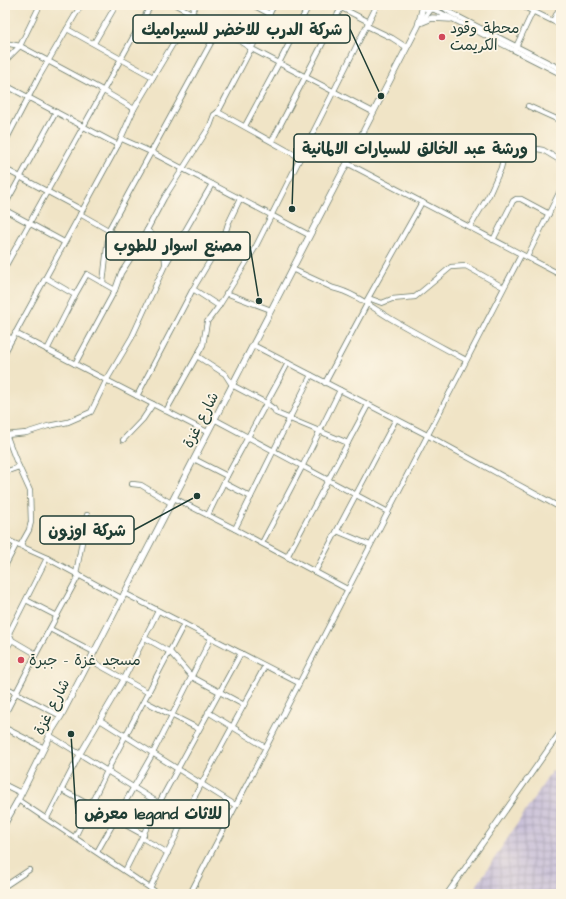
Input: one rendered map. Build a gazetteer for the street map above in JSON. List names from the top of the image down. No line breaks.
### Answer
{"streets":{"main road":["شارع غزة"]},"places":["محطة وقود الكريمت","شركة الدرب للاخضر للسيراميك","ورشة عبد الخالق للسيارات الالمانية","مصنع اسوار للطوب","شركة اوزون","مسجد غزة - جبرة","معرض legand للاثاث"]}
